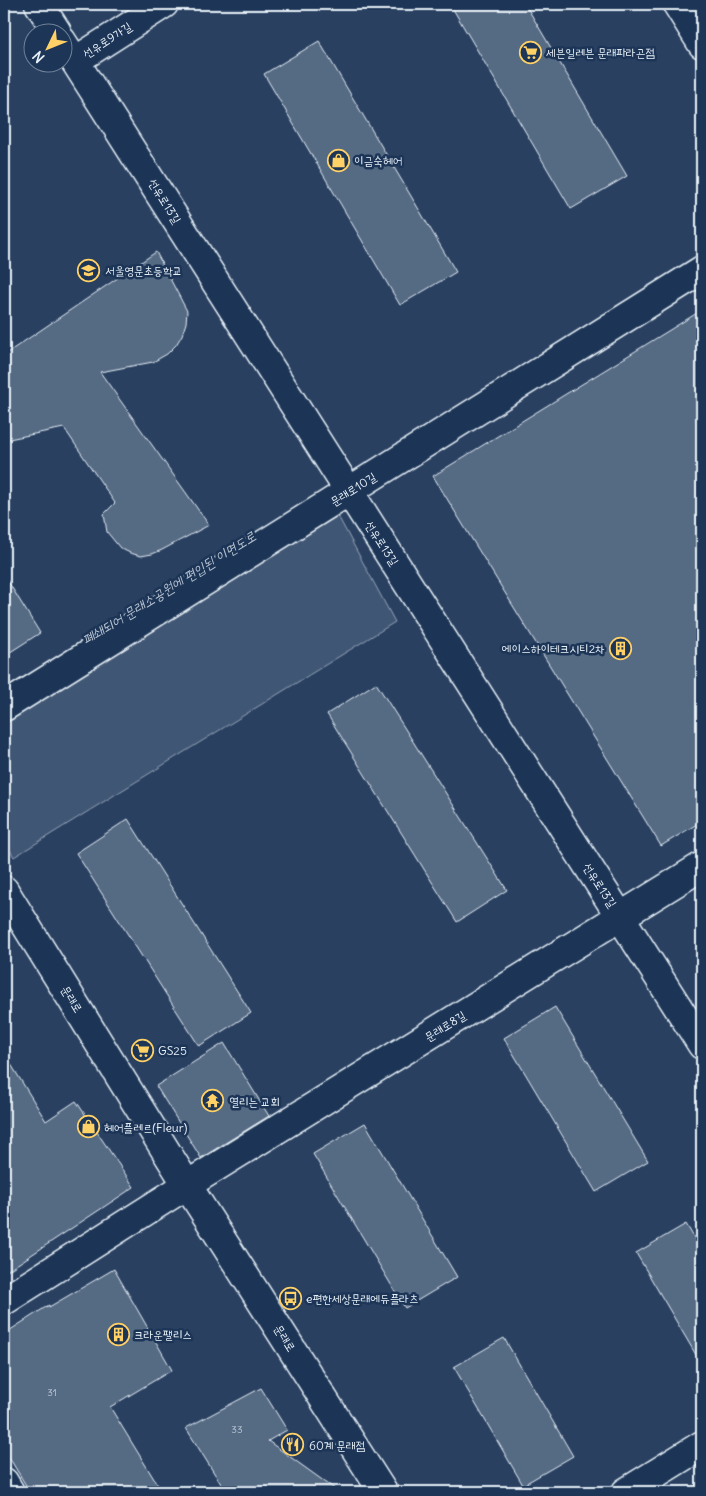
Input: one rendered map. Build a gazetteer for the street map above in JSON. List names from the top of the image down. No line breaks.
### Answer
{"streets":{"street":["선유로9가길","선유로13길","문래로10길","문래로","문래로8길"]},"crossings":[["선유로13길","문래로10길"],["선유로13길","문래로8길"],["문래로","문래로8길"]],"water":["폐쇄되어 문래소공원에 편입된 이면도로"],"places":{"supermarket":["세븐일레븐 문래파라곤점","GS25"],"shop":["이금숙헤어","헤어플레르(Fleur)"],"school or university":["서울영문초등학교"],"building":["에이스하이테크시티2차","크라운팰리스"],"temple":["열리는 교회"],"bus stop":["e편한세상문래에듀플라츠"],"restaurant":["60계 문래점"]},"house_numbers":["31","33"],"north":"bottom left"}
